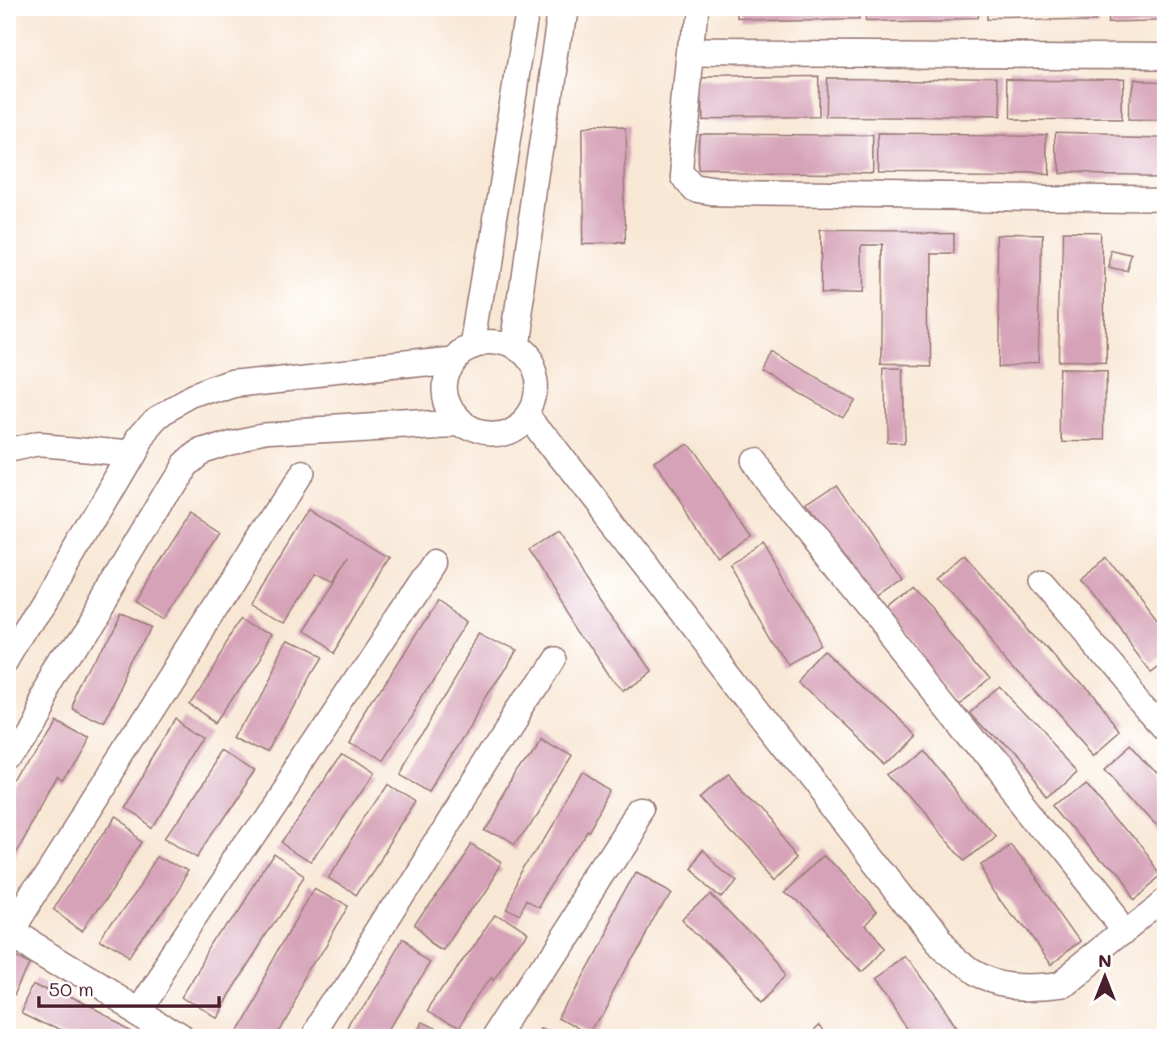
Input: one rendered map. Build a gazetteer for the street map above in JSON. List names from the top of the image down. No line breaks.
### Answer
{"scale_bar":"50 m","north":"top"}
